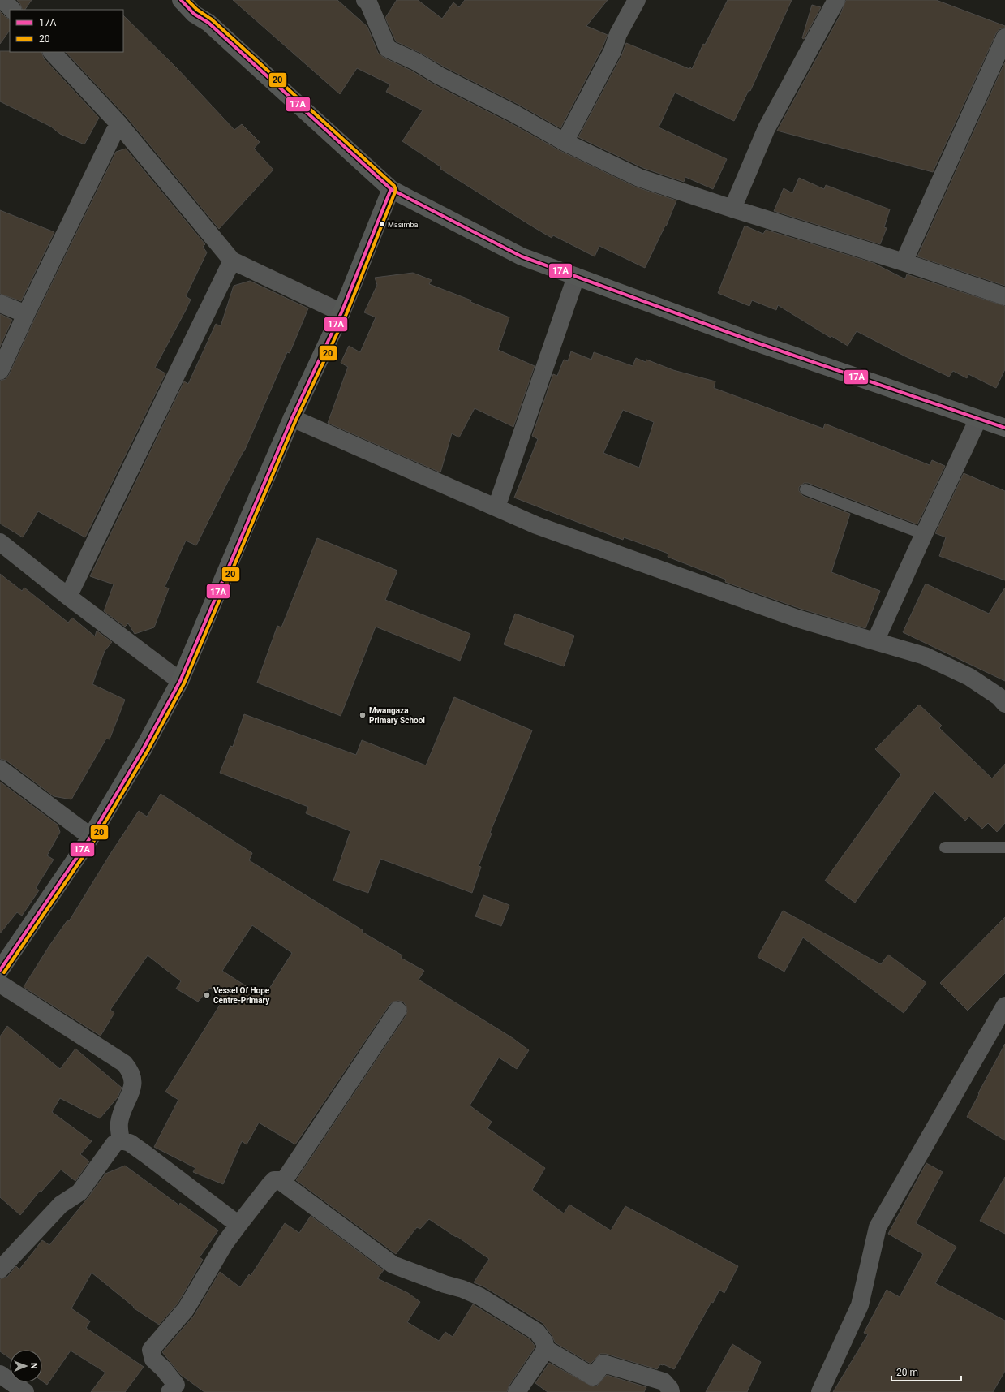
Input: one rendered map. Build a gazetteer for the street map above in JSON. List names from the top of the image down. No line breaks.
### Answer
{"places":["Masimba","Mwangaza Primary School","Vessel Of Hope Centre-Primary"],"lines":["transit line 17A","transit line 20"],"legend":["17A","20"],"scale_bar":"20 m","north":"right"}
